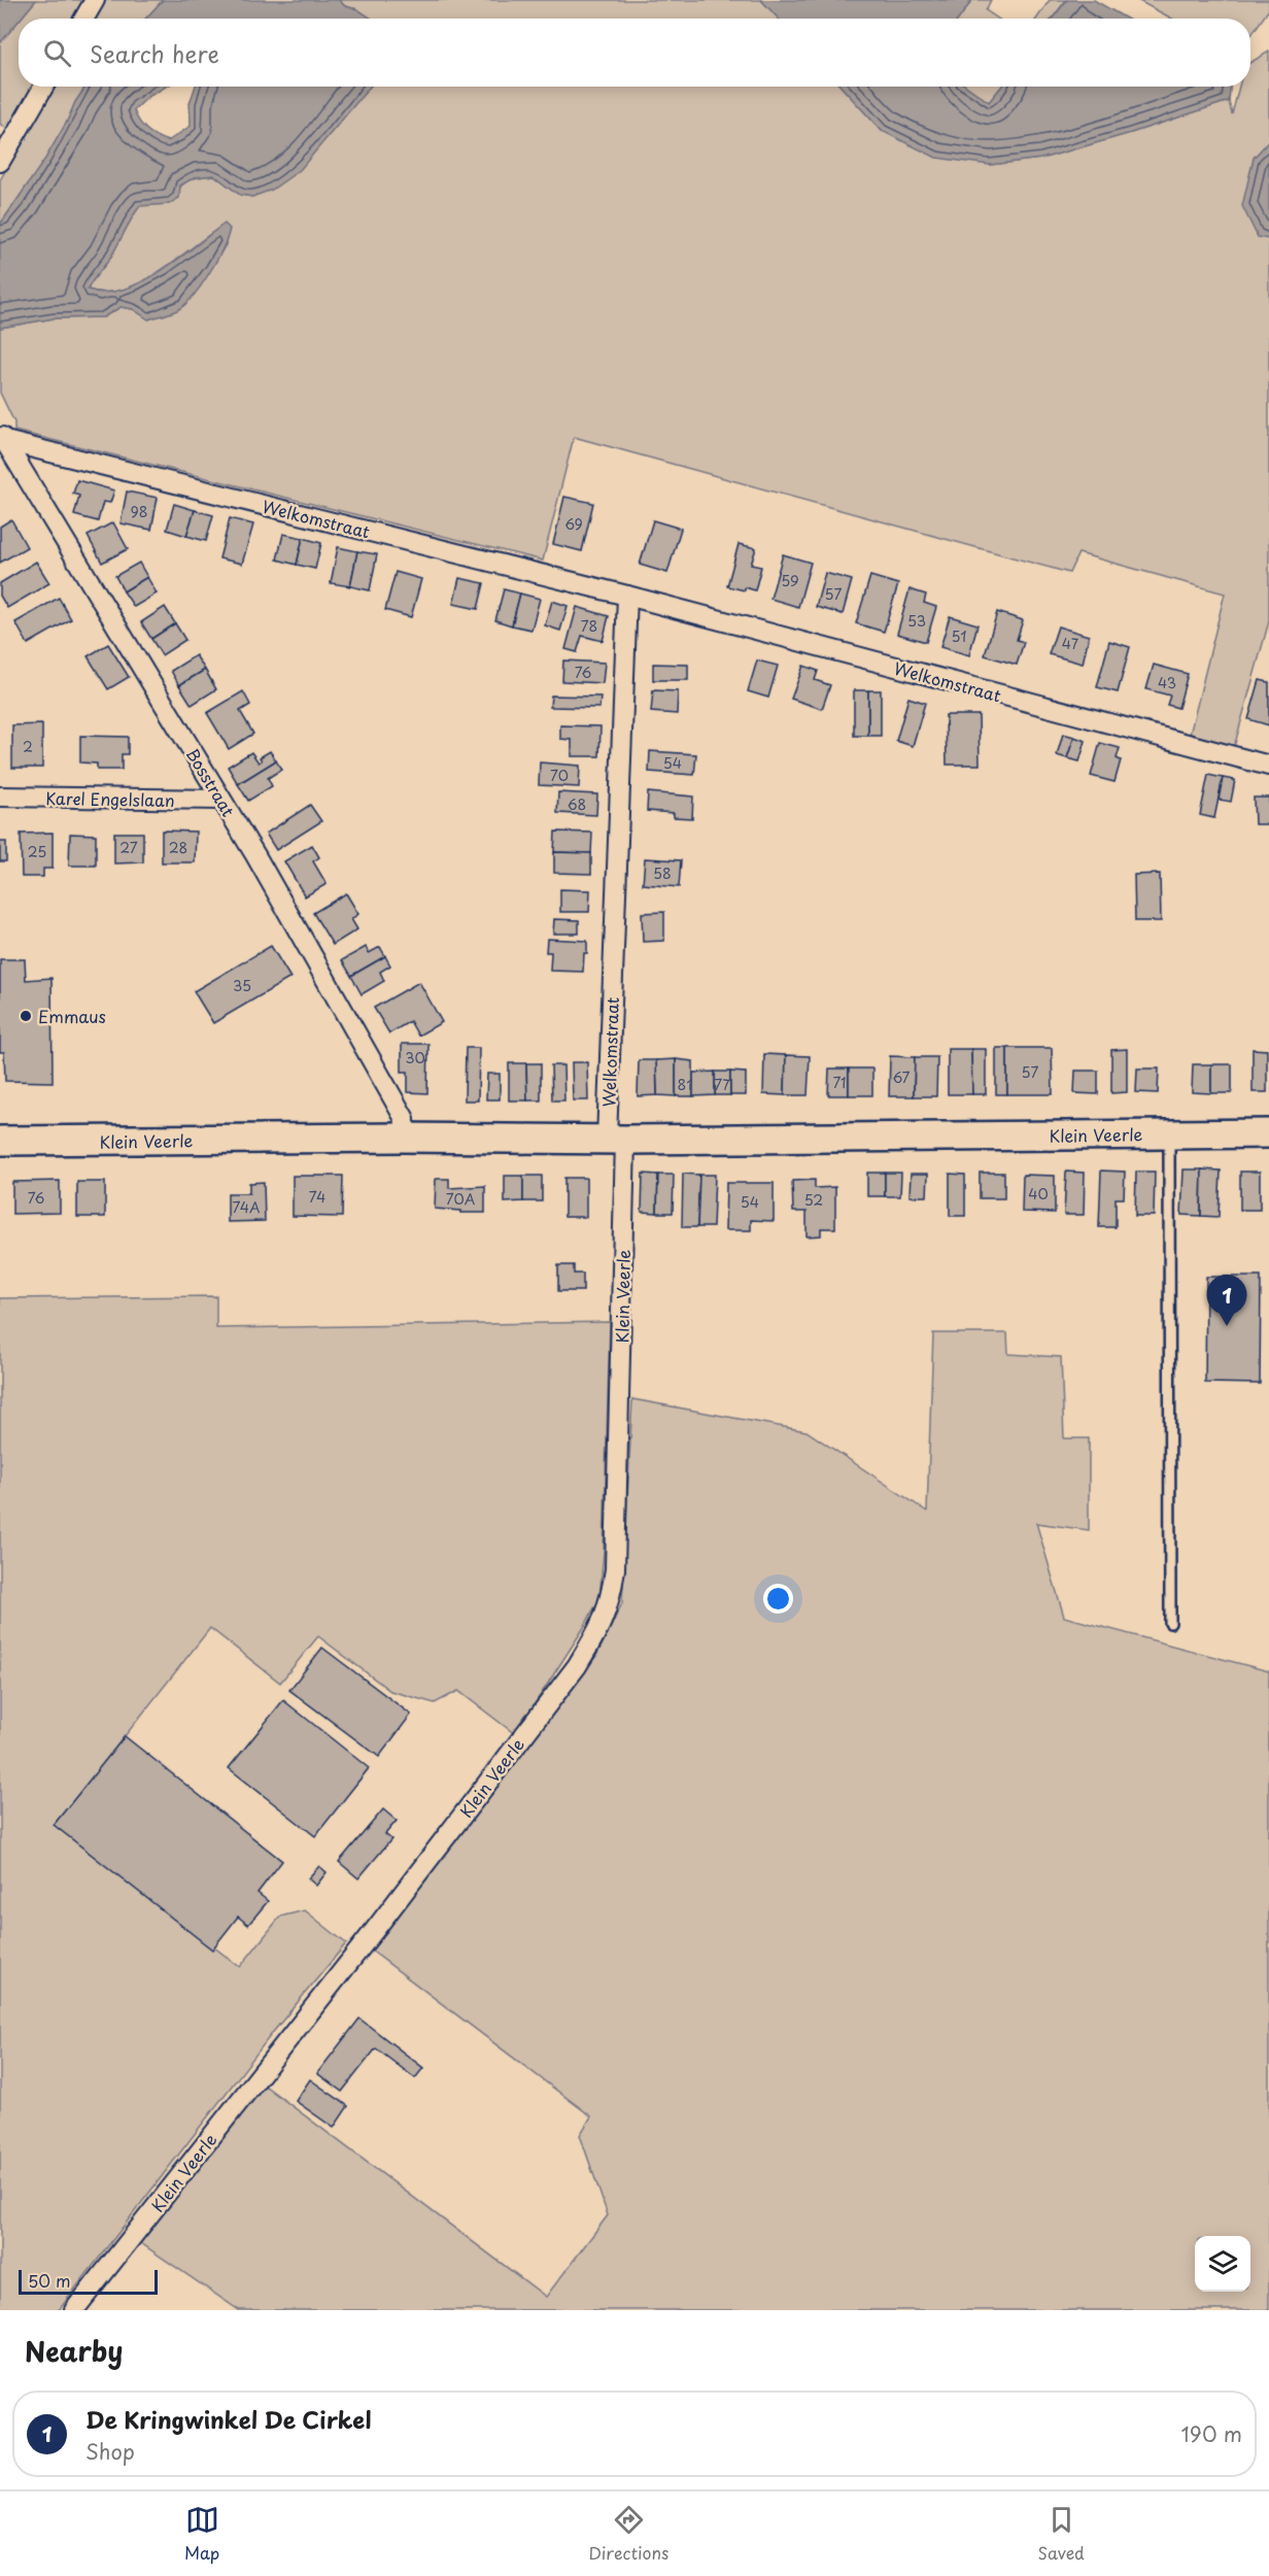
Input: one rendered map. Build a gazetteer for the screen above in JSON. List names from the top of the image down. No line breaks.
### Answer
{"streets":{"main road":["Klein Veerle"],"street":["Welkomstraat","Bosstraat","Karel Engelslaan"]},"crossings":[["Welkomstraat","Bosstraat"],["Welkomstraat","Klein Veerle"],["Bosstraat","Karel Engelslaan"],["Bosstraat","Klein Veerle"]],"places":["Emmaus"],"house_numbers":["98","69","59","57","53","78","51","47","76","43","2","54","70","68","27","28","25","58","35","30","57","67","71","81","77","40","74","76","70A","52","54","74A"],"scale_bar":"50 m","page":{"search":"Search here","pins":"1","scale":"50 m","heading":"Nearby","list":[{"mark":"1","name":"De Kringwinkel De Cirkel","note":"Shop","value":"190 m"}],"nav":["Map","Directions","Saved"]}}
